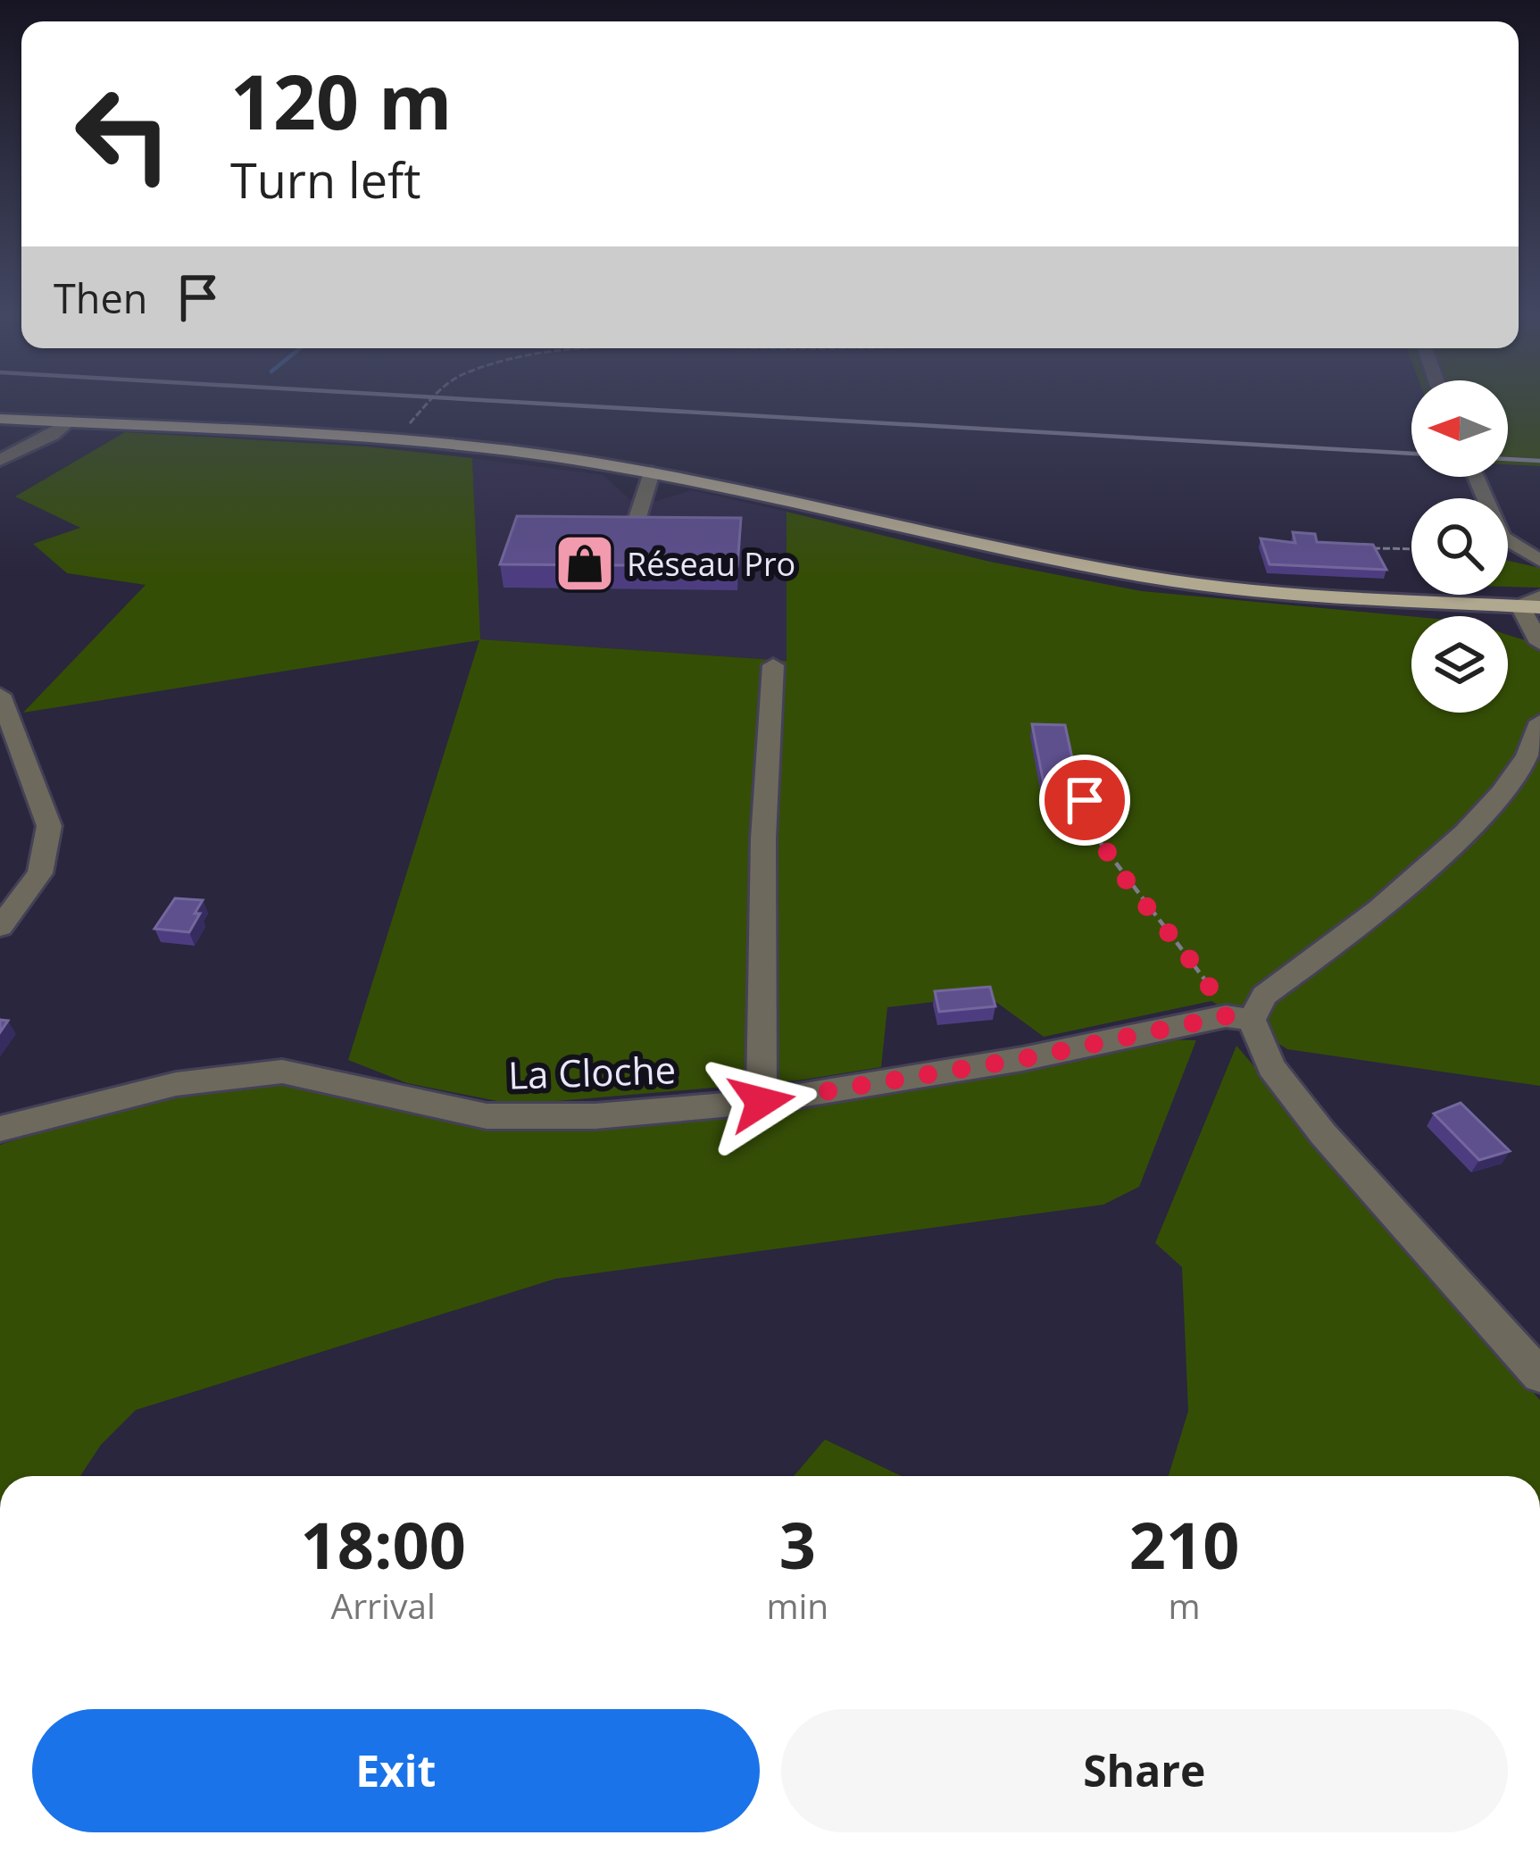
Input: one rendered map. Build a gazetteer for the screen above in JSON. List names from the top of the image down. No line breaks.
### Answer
{"streets":{"street":["La Cloche"]},"places":{"shop":["Réseau Pro"]},"north":"left","page":{"turn":["120 m","Turn left"],"then":"Then","eta":["18:00","Arrival","3","min","210","m"],"buttons":["Exit","Share"]}}
